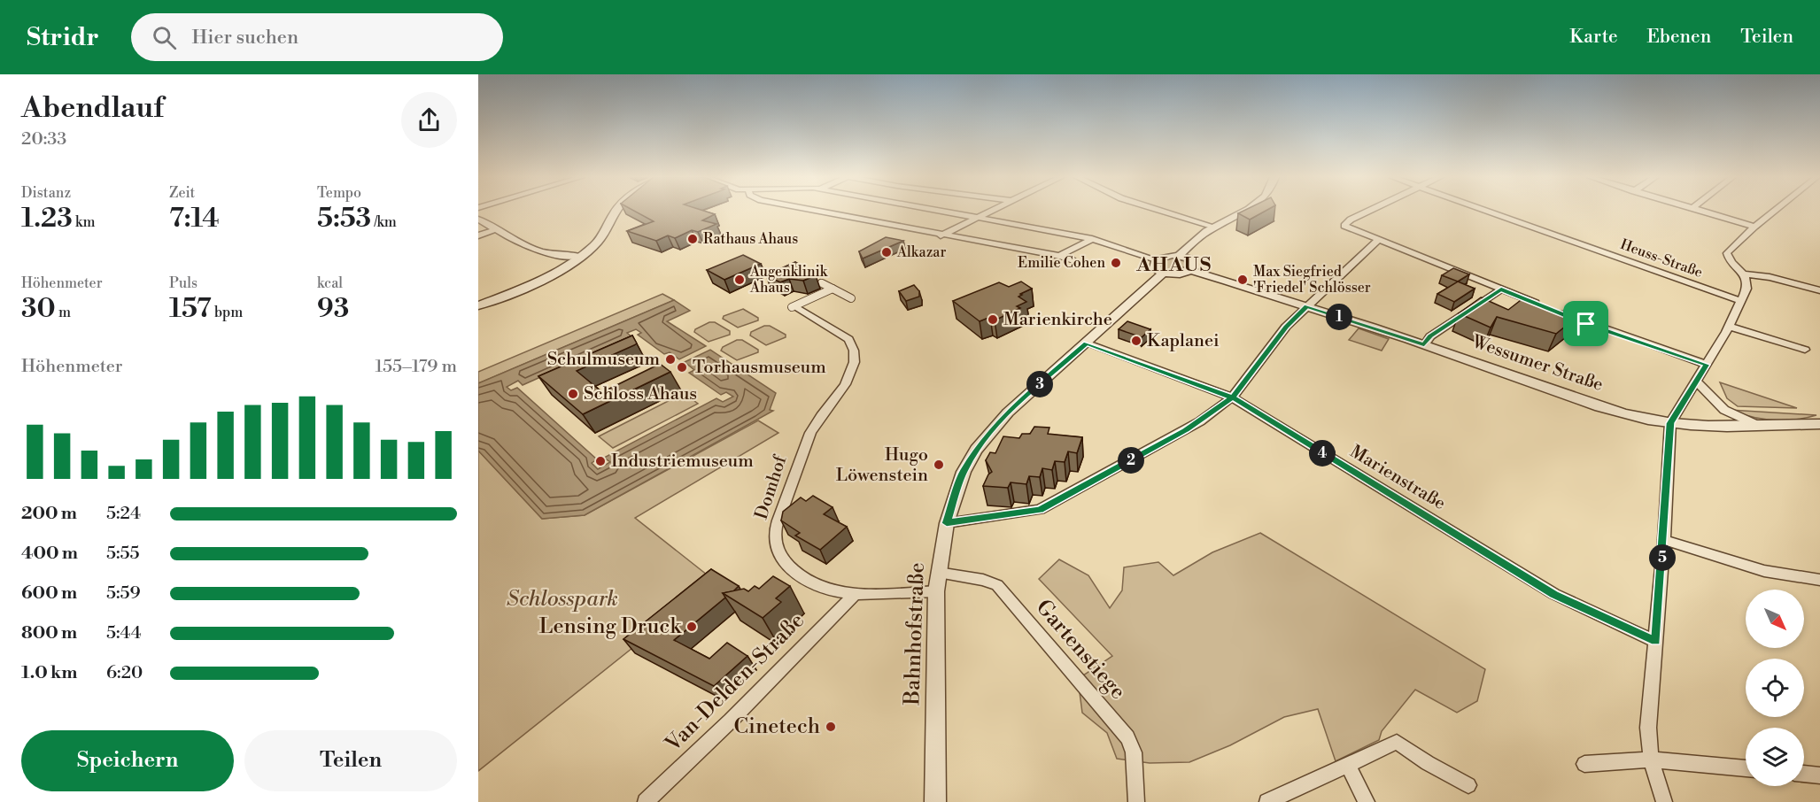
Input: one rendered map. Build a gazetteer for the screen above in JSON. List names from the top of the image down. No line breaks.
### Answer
{"streets":{"street":["Heuss-Straße","Wessumer Straße","Marienstraße","Domhof","Bahnhofstraße","Gartenstiege","Van-Delden-Straße"]},"crossings":[["Marienstraße","Bahnhofstraße"],["Domhof","Bahnhofstraße"],["Domhof","Van-Delden-Straße"],["Bahnhofstraße","Gartenstiege"]],"districts":["AHAUS"],"parks":["Schlosspark"],"places":["Rathaus Ahaus","Alkazar","Emilie Cohen","Augenklinik Ahaus","Max Siegfried 'Friedel' Schlösser","Marienkirche","Kaplanei","Schulmuseum","Torhausmuseum","Schloss Ahaus","Industriemuseum","Hugo Löwenstein","Lensing Druck","Cinetech"],"north":"bottom right","page":{"header":"Stridr","search":"Hier suchen","nav":["Karte","Ebenen","Teilen"],"heading":["Abendlauf","20:33"],"stats":[["Distanz","1.23 km"],["Zeit","7:14"],["Tempo","5:53 /km"],["Höhenmeter","30 m"],["Puls","157 bpm"],["kcal","93"]],"pins":["1","3","4","2","5"],"chart":["Höhenmeter","155–179 m"],"list":[{"name":"200 m","note":"5:24"},{"name":"400 m","note":"5:55"},{"name":"600 m","note":"5:59"},{"name":"800 m","note":"5:44"},{"name":"1.0 km","note":"6:20"}],"buttons":["Speichern","Teilen"]}}
